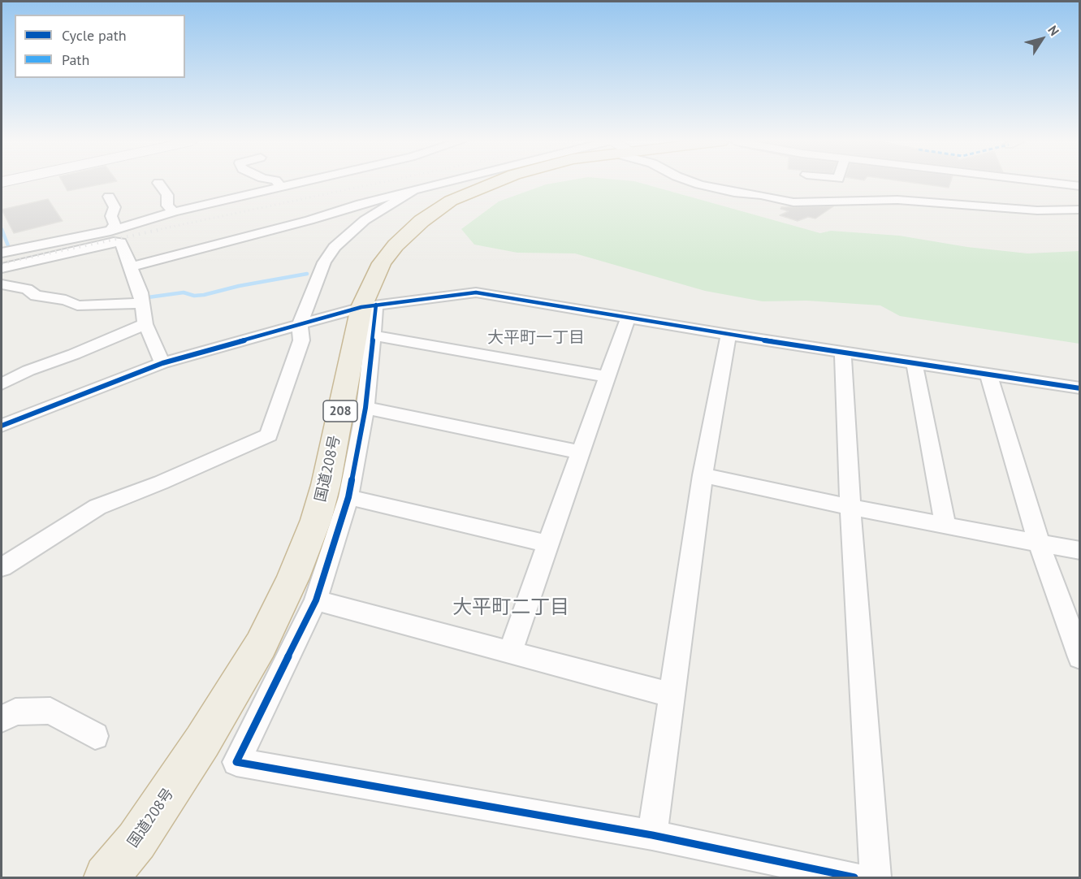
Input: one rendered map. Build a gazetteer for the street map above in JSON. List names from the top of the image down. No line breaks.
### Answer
{"streets":{"highway":["208","国道208号"]},"districts":["大平町一丁目","大平町二丁目"],"legend":["Cycle path","Path"],"north":"top right"}
